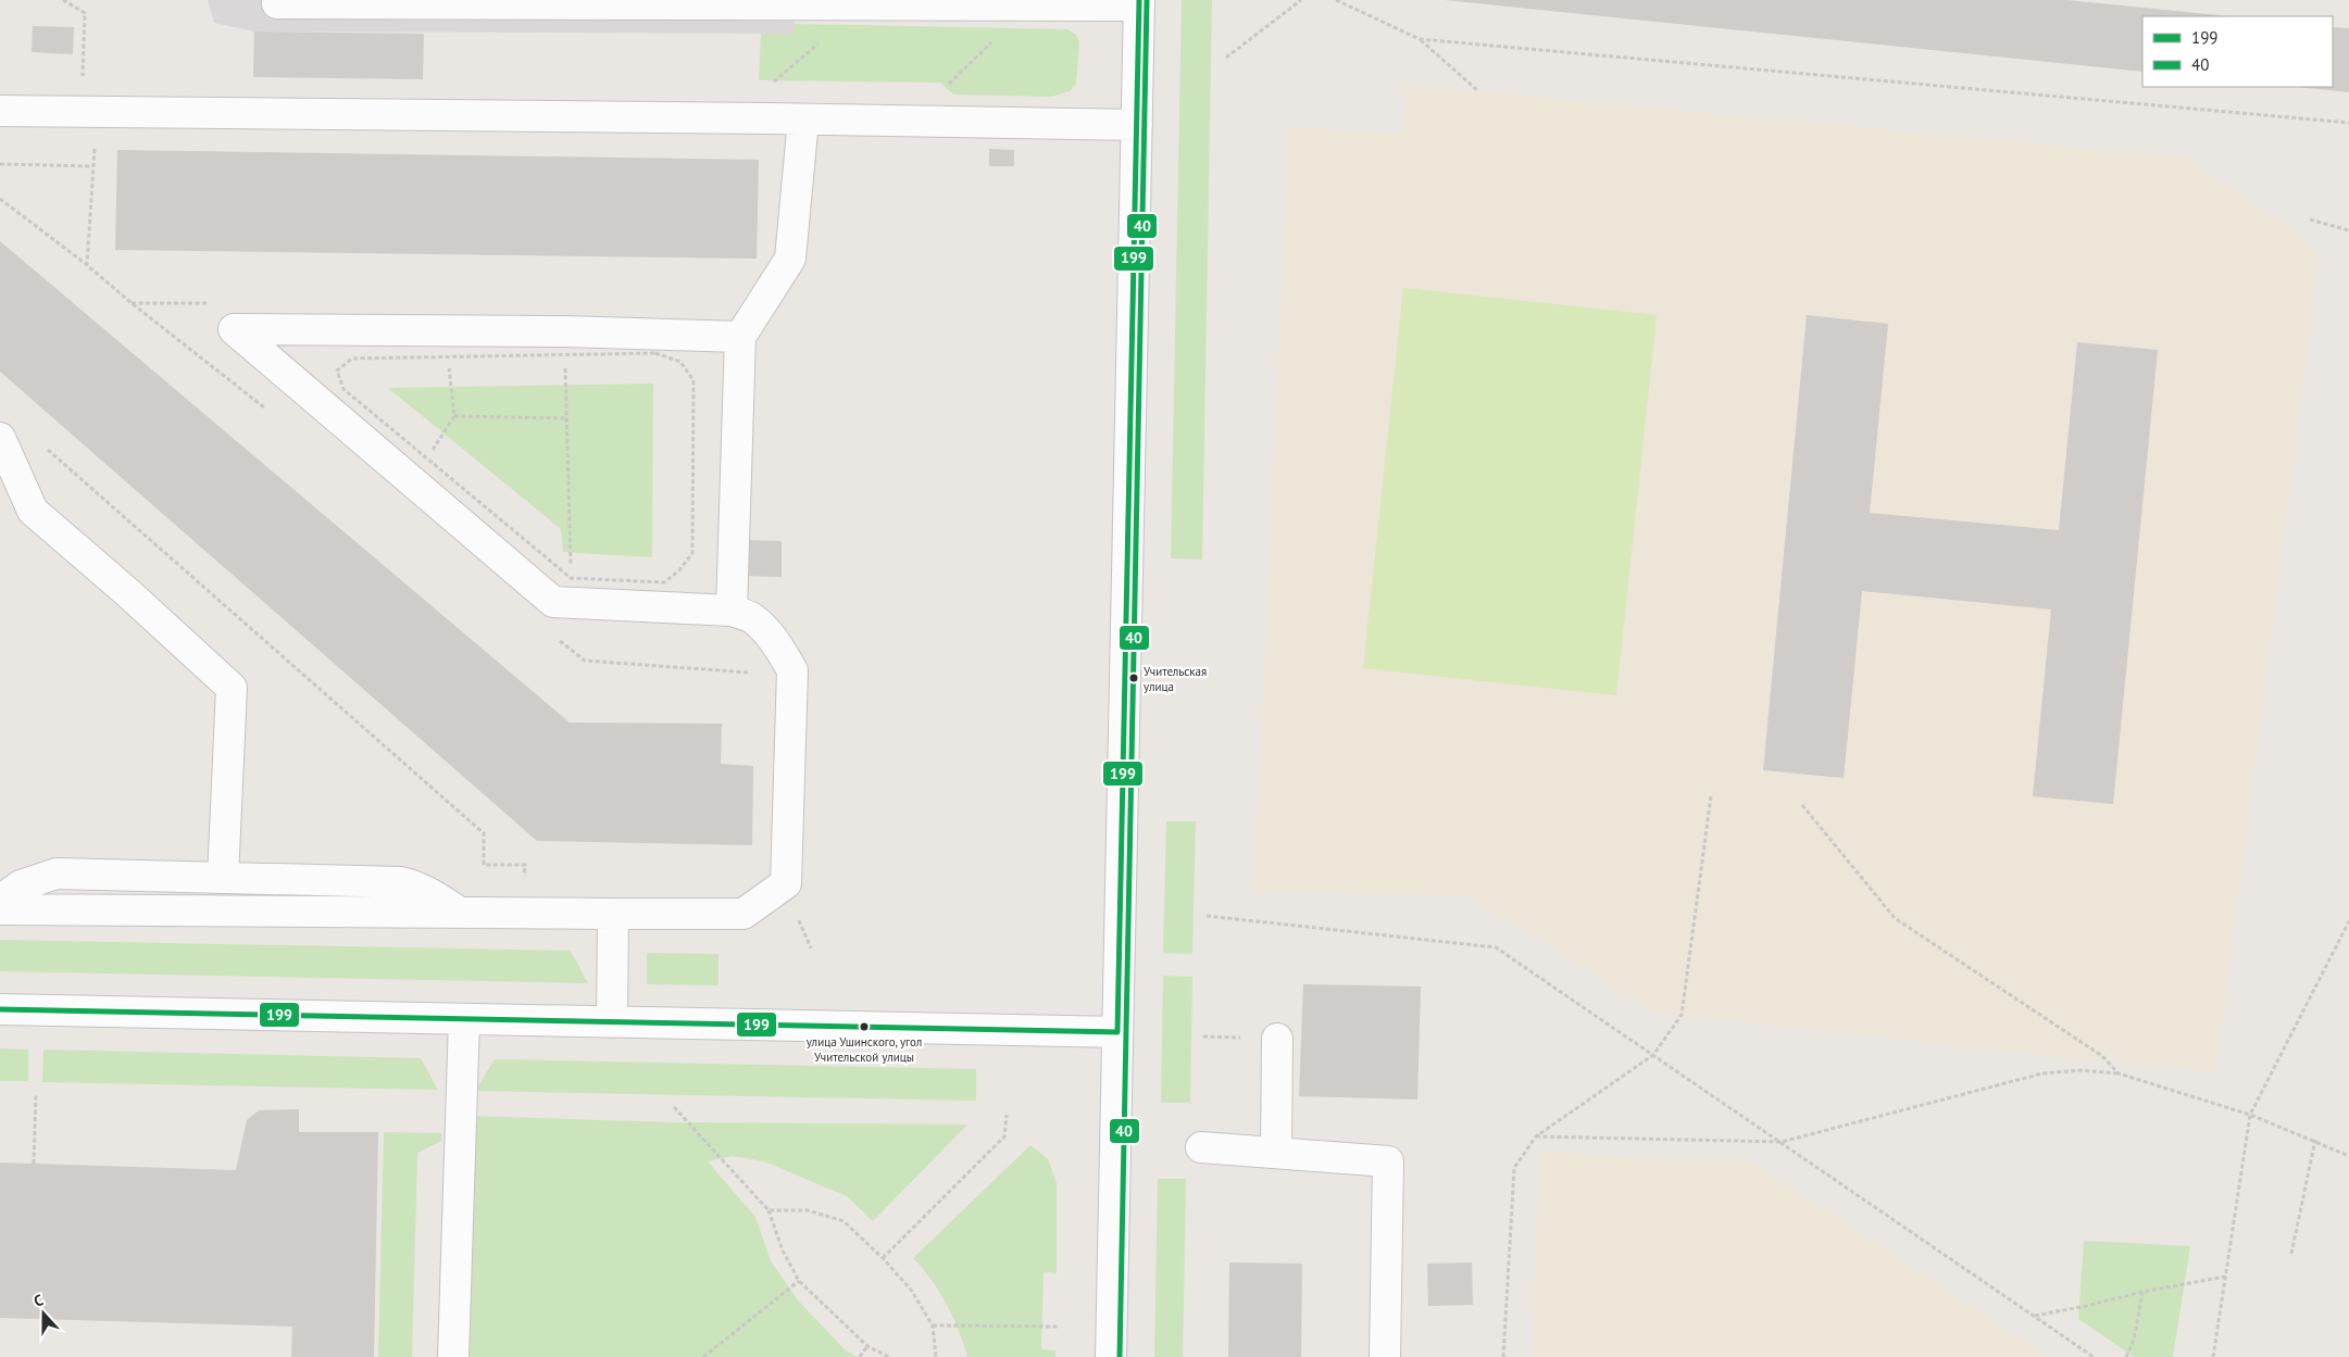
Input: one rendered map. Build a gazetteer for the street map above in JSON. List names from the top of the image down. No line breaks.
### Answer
{"places":["Учительская улица","улица Ушинского, угол Учительской улицы"],"lines":["transit line 199","transit line 40"],"legend":["199","40"],"north":"top"}
